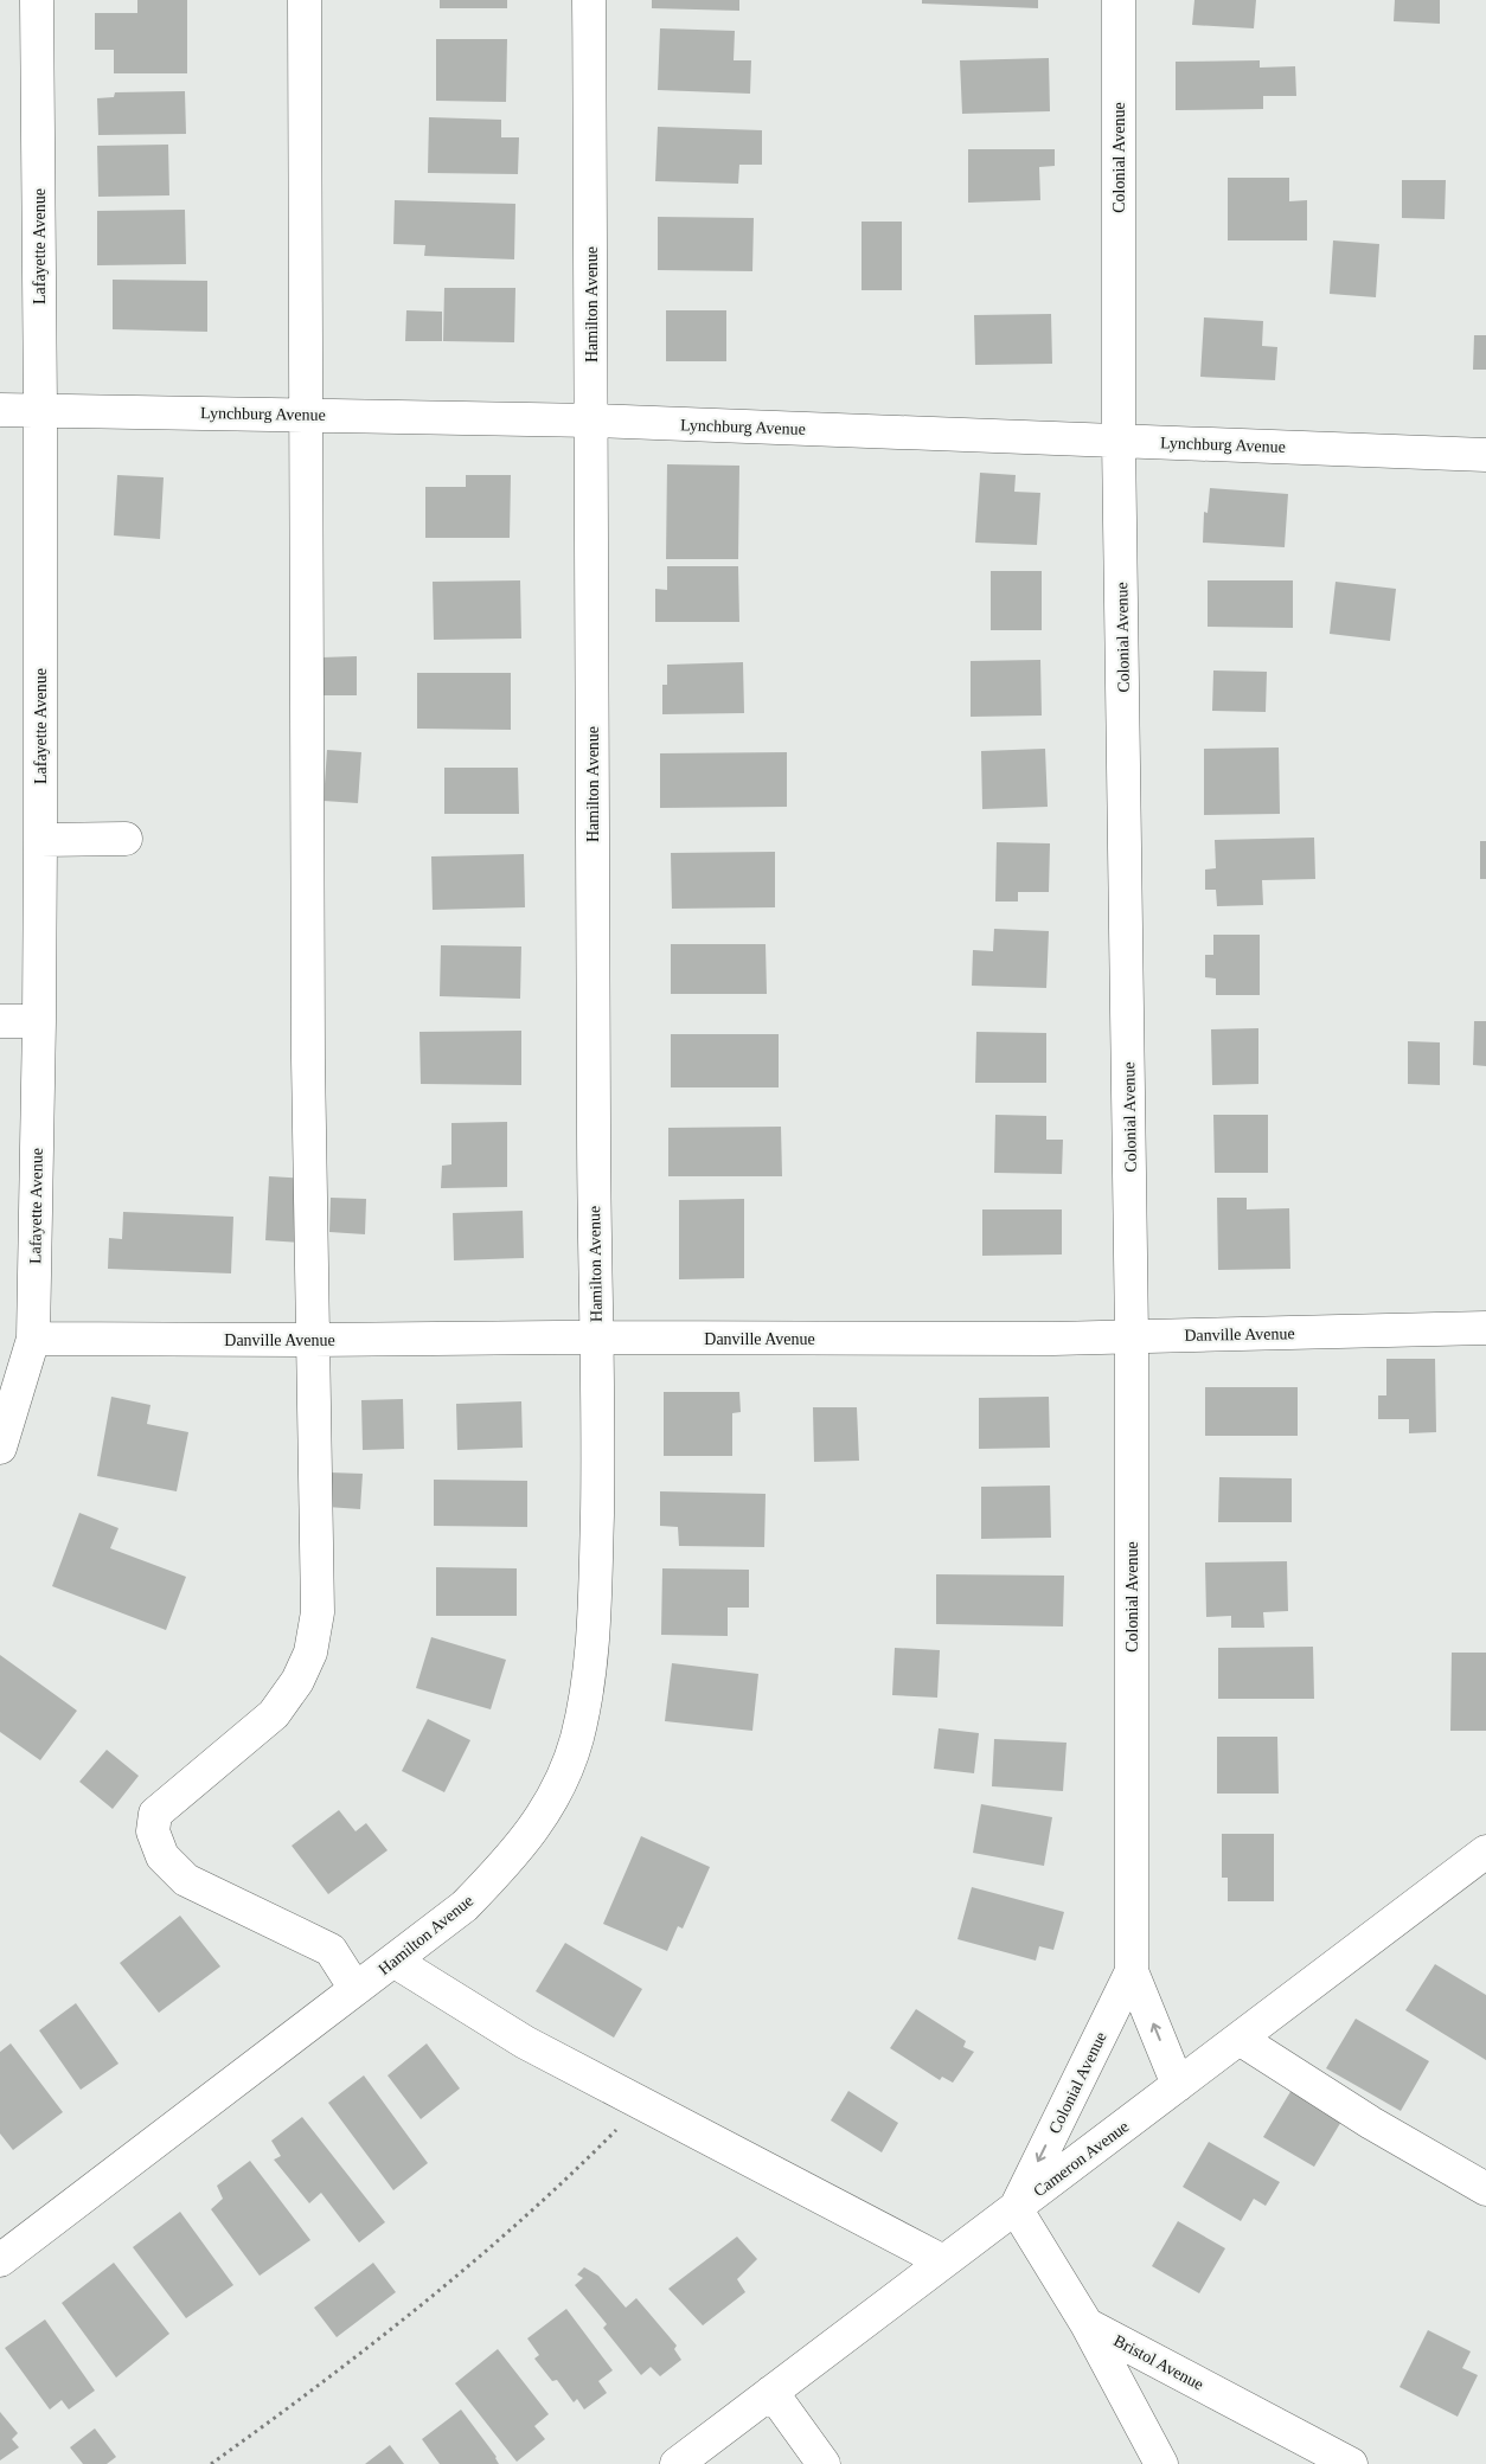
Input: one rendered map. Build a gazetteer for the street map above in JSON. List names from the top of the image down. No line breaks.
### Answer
{"streets":{"street":["Colonial Avenue","Lafayette Avenue","Hamilton Avenue","Lynchburg Avenue","Danville Avenue","Cameron Avenue","Bristol Avenue"]},"crossings":[["Colonial Avenue","Lynchburg Avenue"],["Colonial Avenue","Danville Avenue"],["Colonial Avenue","Cameron Avenue"],["Lafayette Avenue","Lynchburg Avenue"],["Lafayette Avenue","Danville Avenue"],["Hamilton Avenue","Lynchburg Avenue"],["Hamilton Avenue","Danville Avenue"]]}
